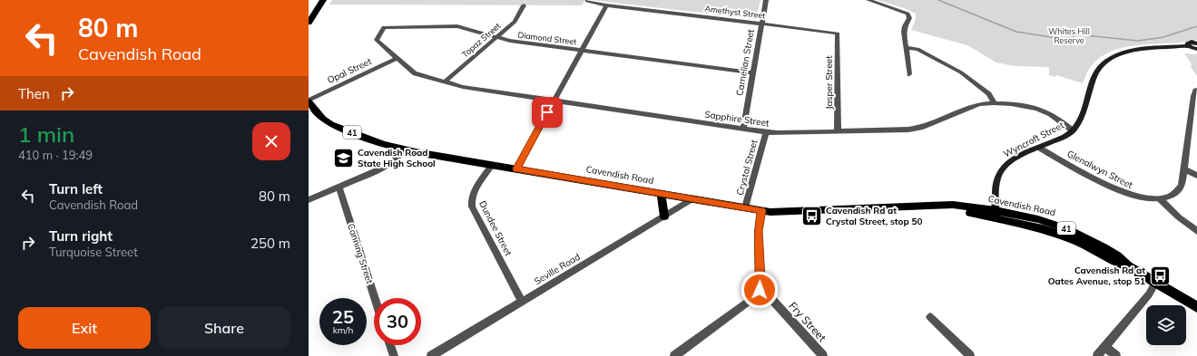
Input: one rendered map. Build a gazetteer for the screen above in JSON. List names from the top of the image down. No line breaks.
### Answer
{"streets":{"main road":["41","Cavendish Road"],"street":["Amethyst Street","Diamond Street","Topaz Street","Carnelian Street","Opal Street","Jasper Street","Sapphire Street","Wyncroft Street","Crystal Street","Glenalwyn Street","Dundee Street","Canning Street","Seville Road","Fry Street"]},"crossings":[["Amethyst Street","Carnelian Street"],["Amethyst Street","Jasper Street"],["Diamond Street","Topaz Street"],["Diamond Street","Carnelian Street"],["Diamond Street","Opal Street"],["Diamond Street","Sapphire Street"],["Topaz Street","Sapphire Street"],["Carnelian Street","Sapphire Street"],["Opal Street","Sapphire Street"],["Opal Street","Cavendish Road"],["Jasper Street","Sapphire Street"],["Sapphire Street","Wyncroft Street"],["Sapphire Street","Crystal Street"],["Wyncroft Street","Glenalwyn Street"],["Wyncroft Street","Cavendish Road"],["Crystal Street","Cavendish Road"],["Cavendish Road","Dundee Street"],["Cavendish Road","Seville Road"],["Dundee Street","Seville Road"]],"parks":["Whites Hill Reserve"],"places":{"school or university":["Cavendish Road State High School"],"bus stop":["Cavendish Rd at Crystal Street, stop 50","Cavendish Rd at Oates Avenue, stop 51"]},"page":{"turn":["80 m","Cavendish Road"],"then":"Then","heading":["1 min","410 m · 19:49"],"list":[{"name":"Turn left","note":"Cavendish Road","value":"80 m"},{"name":"Turn right","note":"Turquoise Street","value":"250 m"}],"speed":"25 km/h","limit":"30","buttons":["Exit","Share"]}}
